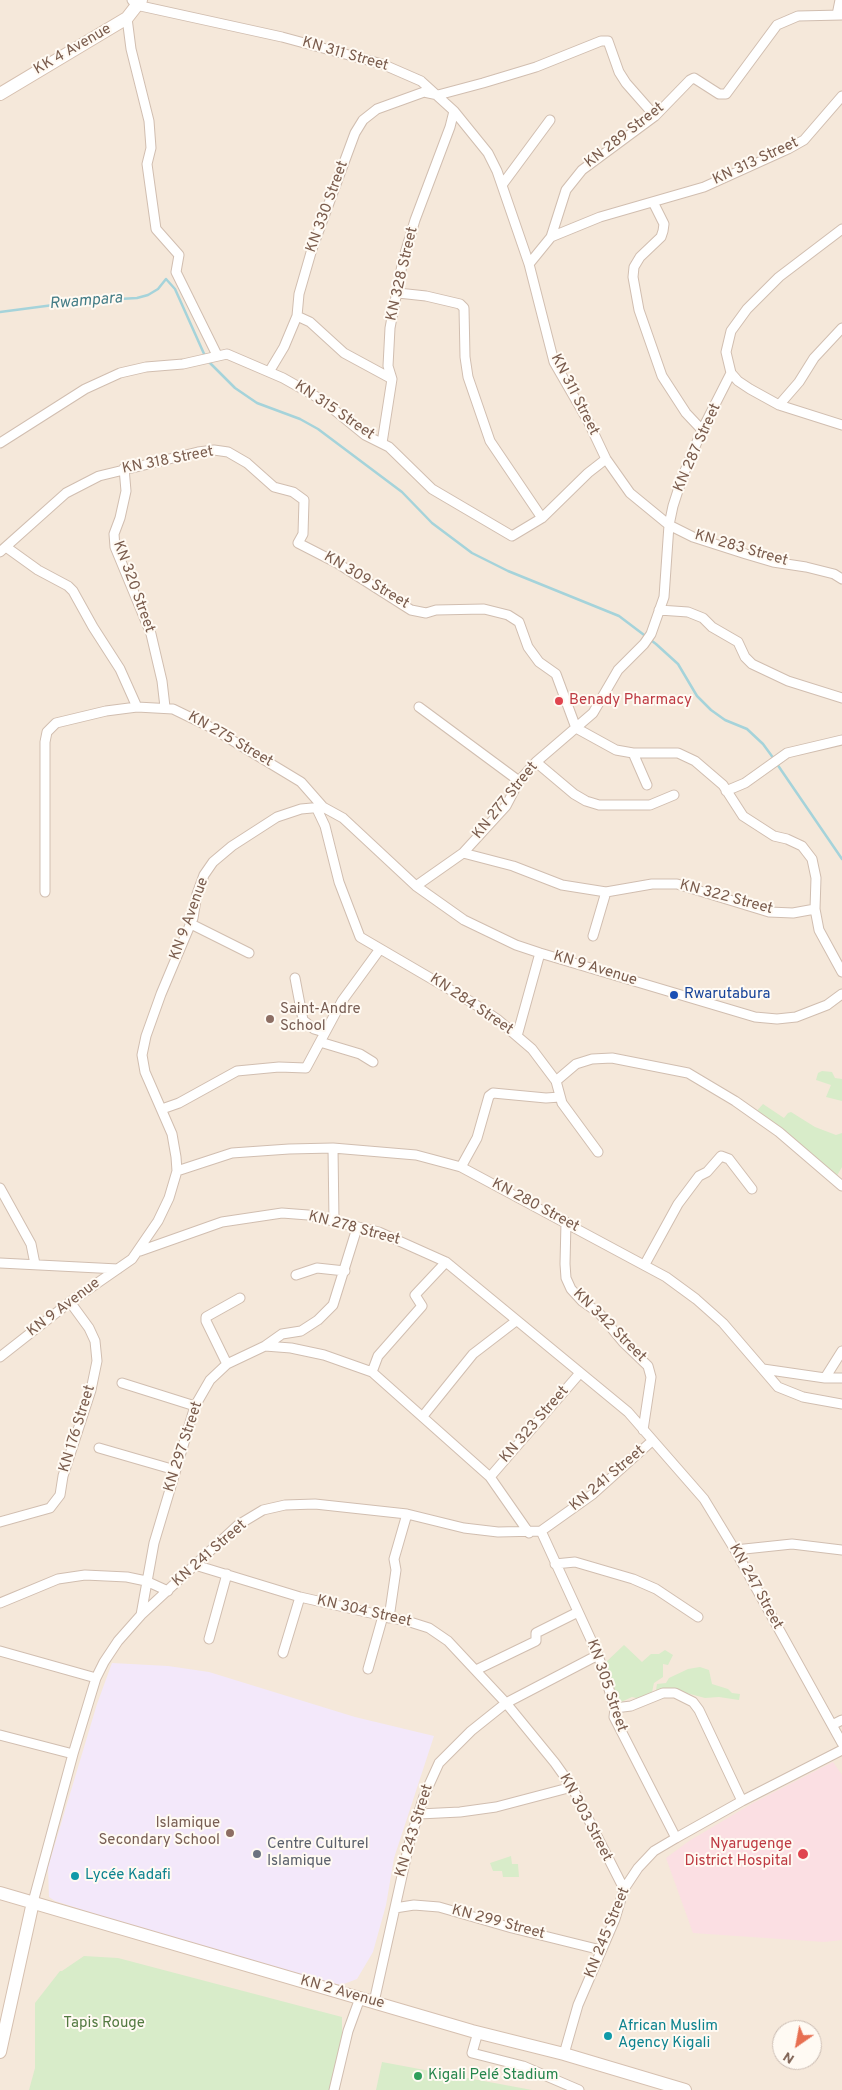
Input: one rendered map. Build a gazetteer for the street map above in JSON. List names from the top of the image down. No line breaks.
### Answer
{"streets":{"main road":["KK 4 Avenue","KN 2 Avenue"],"street":["KN 311 Street","KN 289 Street","KN 313 Street","KN 330 Street","KN 328 Street","KN 315 Street","KN 287 Street","KN 318 Street","KN 283 Street","KN 309 Street","KN 320 Street","KN 275 Street","KN 277 Street","KN 322 Street","KN 9 Avenue","KN 284 Street","KN 280 Street","KN 278 Street","KN 342 Street","KN 323 Street","KN 176 Street","KN 297 Street","KN 241 Street","KN 247 Street","KN 304 Street","KN 305 Street","KN 303 Street","KN 243 Street","KN 299 Street","KN 245 Street"]},"crossings":[["KK 4 Avenue","KN 311 Street"],["KN 311 Street","KN 313 Street"],["KN 311 Street","KN 330 Street"],["KN 311 Street","KN 328 Street"],["KN 311 Street","KN 315 Street"],["KN 311 Street","KN 287 Street"],["KN 311 Street","KN 283 Street"],["KN 311 Street","KN 277 Street"],["KN 289 Street","KN 313 Street"],["KN 289 Street","KN 330 Street"],["KN 330 Street","KN 315 Street"],["KN 328 Street","KN 315 Street"],["KN 287 Street","KN 283 Street"],["KN 287 Street","KN 277 Street"],["KN 318 Street","KN 309 Street"],["KN 318 Street","KN 320 Street"],["KN 283 Street","KN 277 Street"],["KN 309 Street","KN 277 Street"],["KN 320 Street","KN 275 Street"],["KN 275 Street","KN 9 Avenue"],["KN 275 Street","KN 284 Street"],["KN 277 Street","KN 322 Street"],["KN 277 Street","KN 9 Avenue"],["KN 9 Avenue","KN 284 Street"],["KN 9 Avenue","KN 280 Street"],["KN 9 Avenue","KN 278 Street"],["KN 9 Avenue","KN 176 Street"],["KN 280 Street","KN 342 Street"],["KN 278 Street","KN 342 Street"],["KN 278 Street","KN 323 Street"],["KN 278 Street","KN 241 Street"],["KN 278 Street","KN 247 Street"],["KN 323 Street","KN 297 Street"],["KN 297 Street","KN 241 Street"],["KN 241 Street","KN 247 Street"],["KN 241 Street","KN 304 Street"],["KN 241 Street","KN 305 Street"],["KN 241 Street","KN 2 Avenue"],["KN 304 Street","KN 303 Street"],["KN 304 Street","KN 243 Street"],["KN 305 Street","KN 243 Street"],["KN 305 Street","KN 245 Street"],["KN 303 Street","KN 243 Street"],["KN 303 Street","KN 245 Street"],["KN 243 Street","KN 299 Street"],["KN 243 Street","KN 2 Avenue"],["KN 299 Street","KN 245 Street"],["KN 245 Street","KN 2 Avenue"]],"water":["Rwampara"],"parks":["Tapis Rouge"],"places":["Benady Pharmacy","Rwarutabura","Saint-Andre School","Islamique Secondary School","Centre Culturel Islamique","Nyarugenge District Hospital","Lycée Kadafi","African Muslim Agency Kigali","Kigali Pelé Stadium"],"north":"bottom left"}
